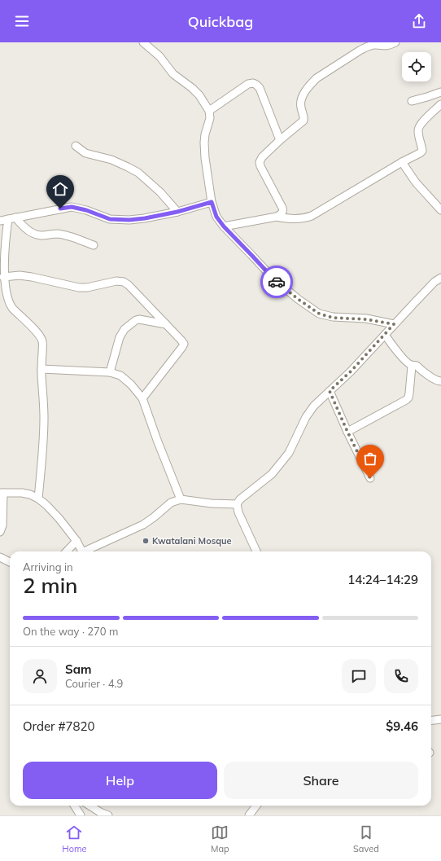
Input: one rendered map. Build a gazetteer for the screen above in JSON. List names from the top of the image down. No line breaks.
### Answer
{"places":["Kwatalani Mosque"],"page":{"header":"Quickbag","heading":["2 min","Arriving in","14:24–14:29"],"panel":["Sam","Courier · 4.9","Order #7820","$9.46"],"bar":"On the way · 270 m","buttons":["Help","Share"],"tabs":["Home","Map","Saved"]}}
